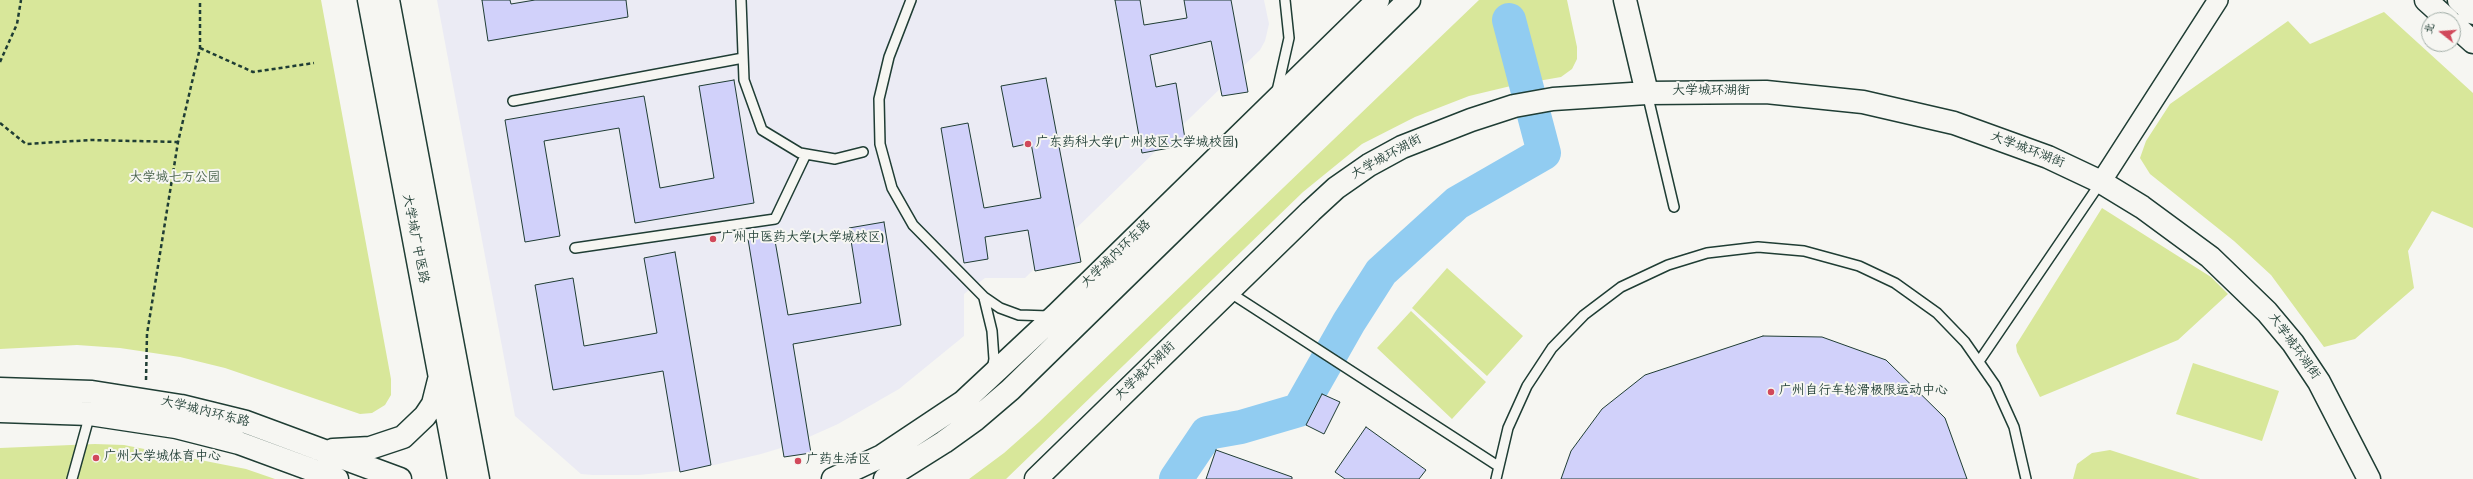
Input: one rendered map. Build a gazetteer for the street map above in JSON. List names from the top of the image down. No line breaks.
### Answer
{"streets":{"main road":["大学城环湖街","大学城广中医路","大学城内环东路"]},"parks":["大学城七万公园"],"places":["广东药科大学(广州校区大学城校园)","广州中医药大学(大学城校区)","广州自行车轮滑极限运动中心","广州大学城体育中心","广药生活区"],"north":"left"}
